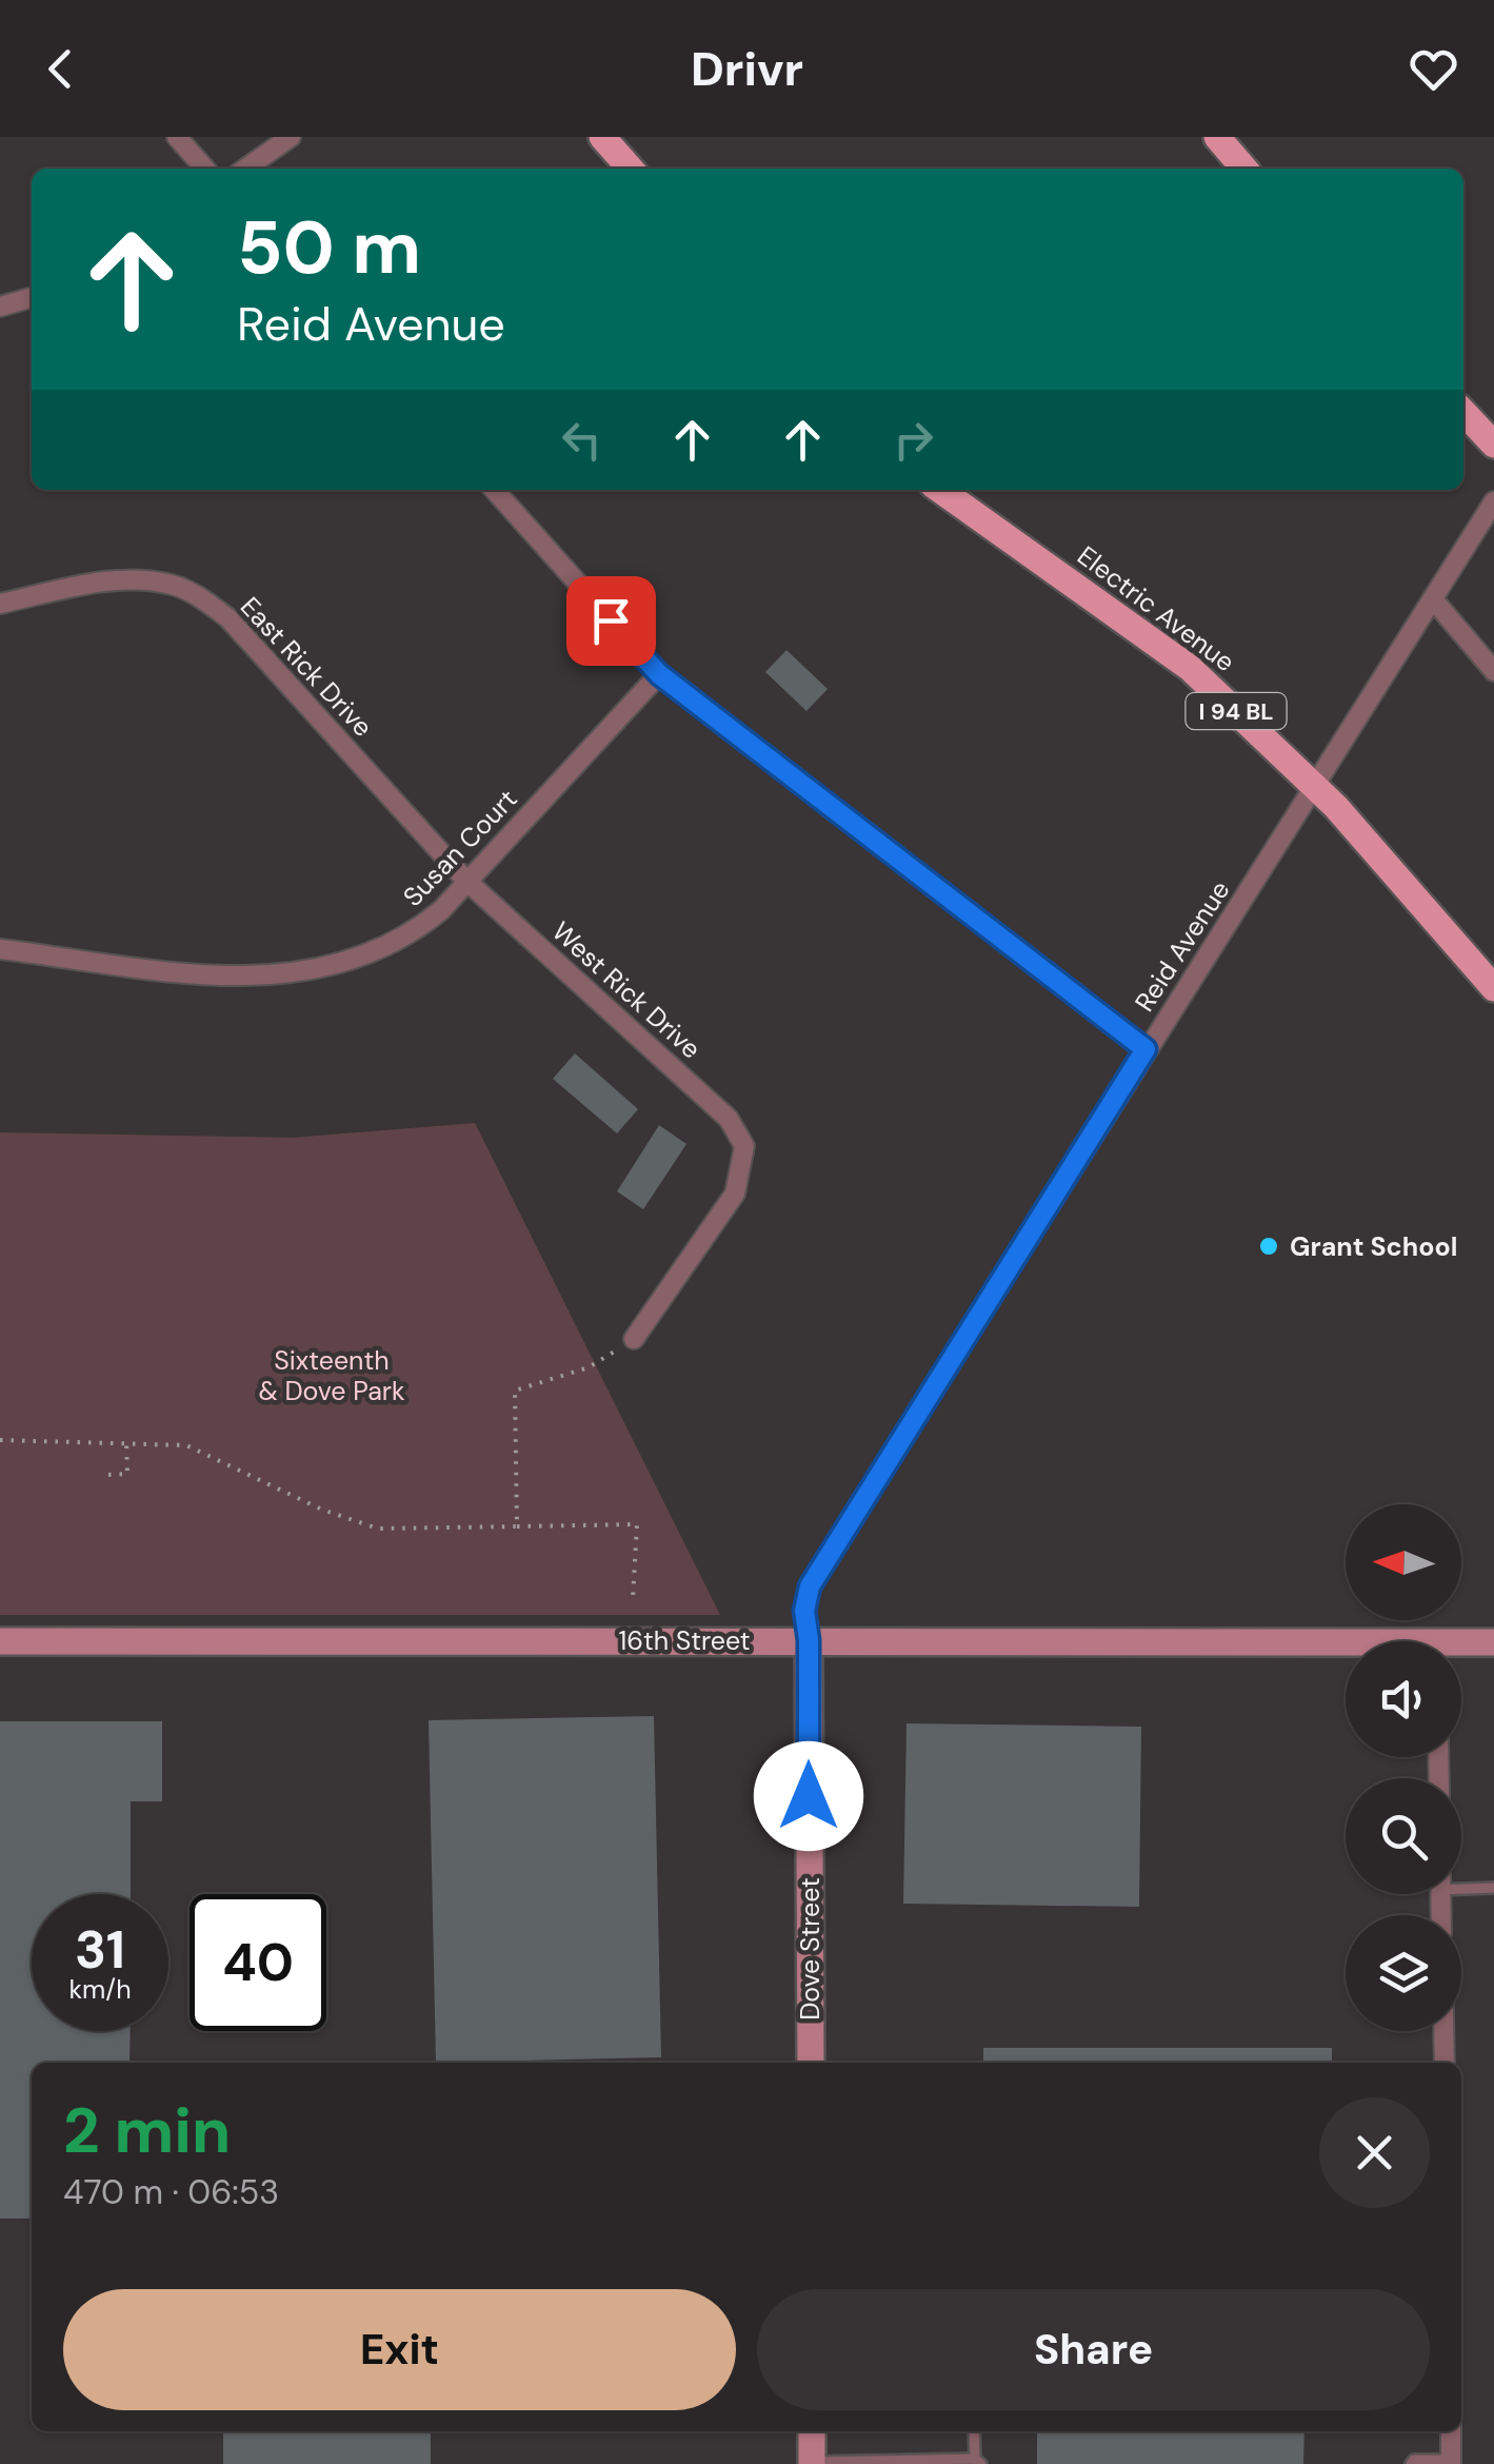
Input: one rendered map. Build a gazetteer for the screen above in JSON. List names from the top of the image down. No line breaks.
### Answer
{"streets":{"main road":["Electric Avenue","I 94 BL"],"street":["East Rick Drive","Susan Court","Reid Avenue","West Rick Drive","16th Street","Dove Street"]},"crossings":[["Electric Avenue","Reid Avenue"],["East Rick Drive","Susan Court"],["East Rick Drive","West Rick Drive"],["Susan Court","West Rick Drive"],["Reid Avenue","16th Street"],["Reid Avenue","Dove Street"],["16th Street","Dove Street"]],"parks":["Sixteenth & Dove Park"],"places":["Grant School"],"north":"left","page":{"header":"Drivr","turn":["50 m","Reid Avenue"],"speed":"31 km/h","limit":"40","heading":["2 min","470 m · 06:53"],"buttons":["Exit","Share"]}}
